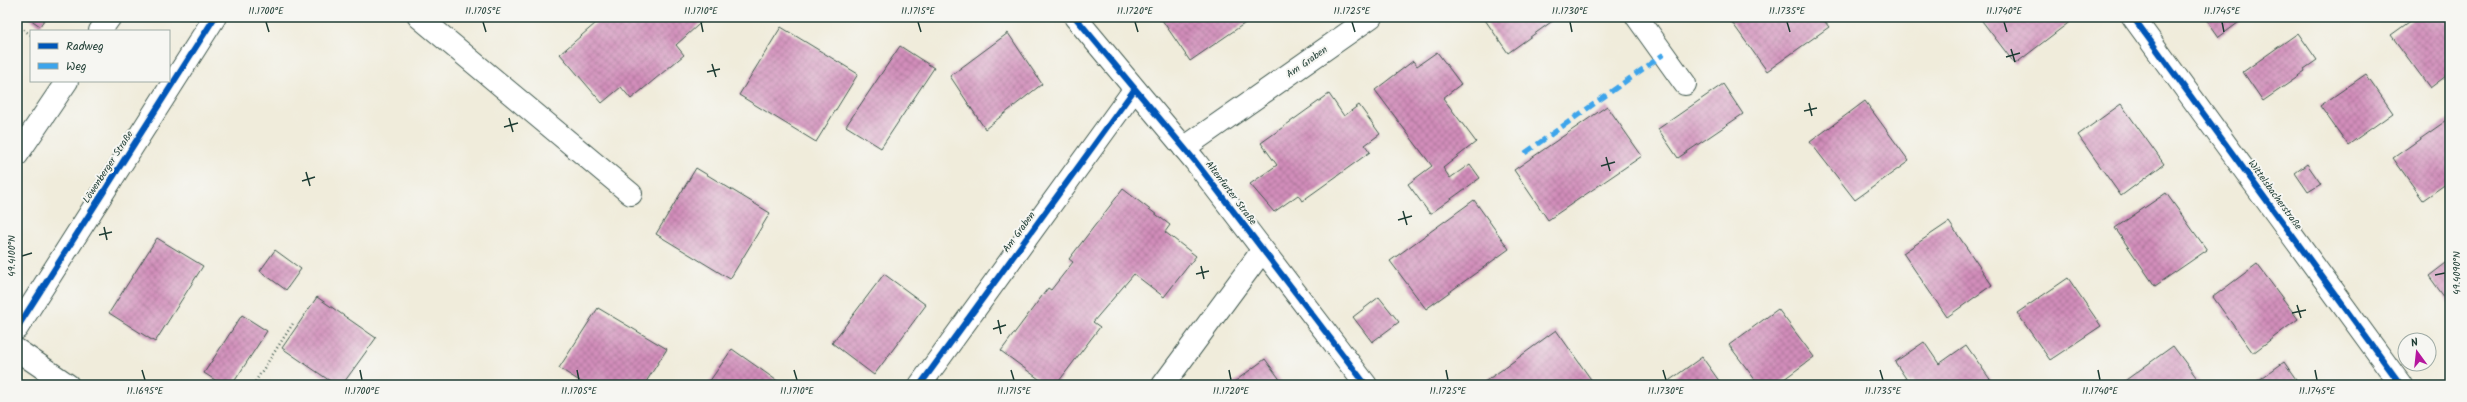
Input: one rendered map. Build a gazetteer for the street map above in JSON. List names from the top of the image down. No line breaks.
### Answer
{"streets":{"street":["Am Graben","Löwenberger Straße","Altenfurter Straße","Wittelsbacherstraße"]},"crossings":[["Am Graben","Altenfurter Straße"]],"legend":["Radweg","Weg"],"north":"top","coordinates":["11.1700°E","11.1705°E","11.1710°E","11.1715°E","11.1720°E","11.1725°E","11.1730°E","11.1735°E","11.1740°E","11.1745°E","49.4100°N","49.4090°N","11.1695°E"]}
